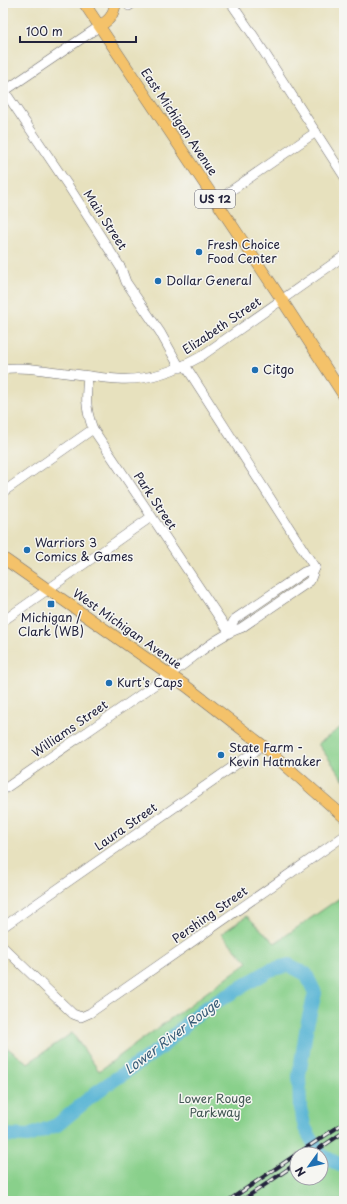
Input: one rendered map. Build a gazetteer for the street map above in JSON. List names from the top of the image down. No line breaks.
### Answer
{"streets":{"main road":["East Michigan Avenue","US 12","West Michigan Avenue"],"street":["Main Street","Elizabeth Street","Park Street","Williams Street","Laura Street","Pershing Street"]},"crossings":[["East Michigan Avenue","Elizabeth Street"],["Main Street","Elizabeth Street"],["Main Street","Williams Street"],["Elizabeth Street","Park Street"],["Park Street","Williams Street"],["West Michigan Avenue","Williams Street"],["West Michigan Avenue","Laura Street"]],"water":["Lower River Rouge"],"parks":["Lower Rouge Parkway"],"places":{"other":["Fresh Choice Food Center","Dollar General","Citgo","Warriors 3 Comics & Games","Kurt's Caps","State Farm - Kevin Hatmaker"],"transit":["Michigan / Clark (WB)"]},"scale_bar":"100 m","north":"bottom left"}
